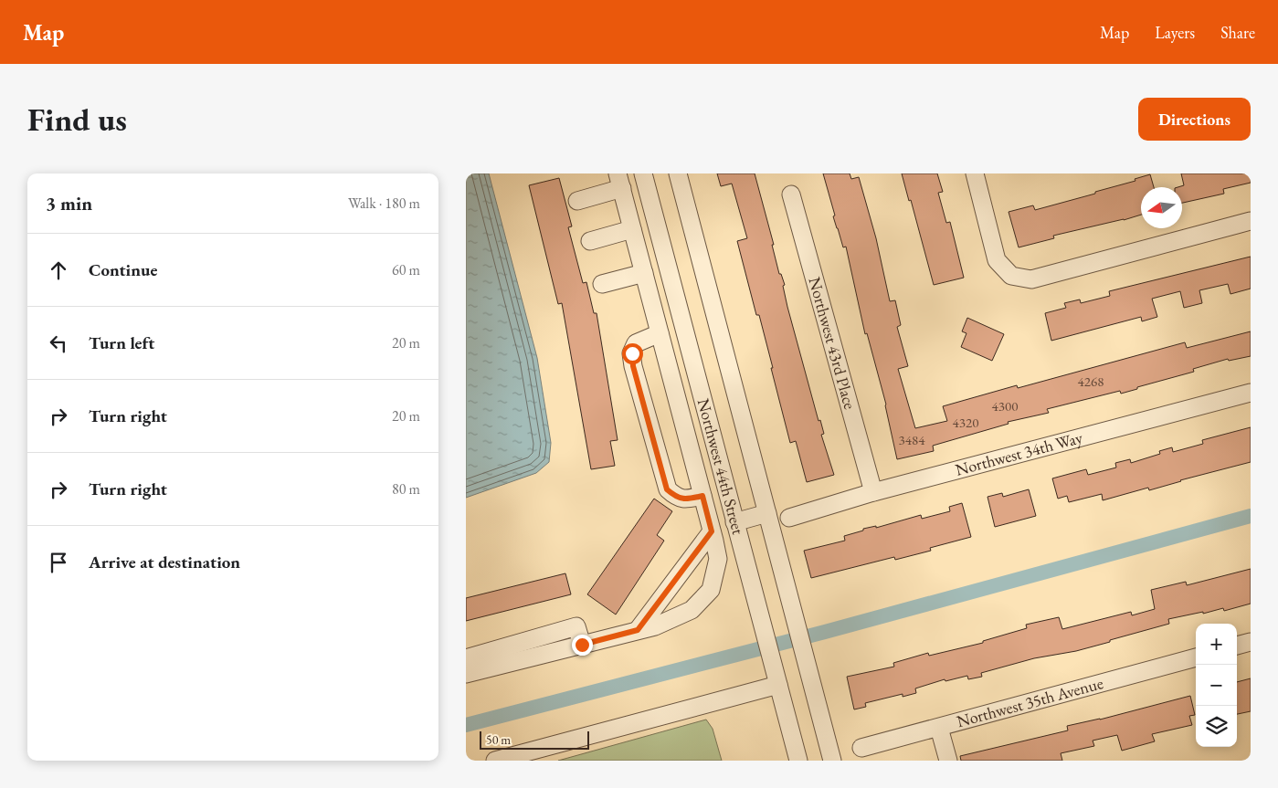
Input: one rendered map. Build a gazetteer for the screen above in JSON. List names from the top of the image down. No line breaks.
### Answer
{"streets":{"street":["Northwest 43rd Place","Northwest 34th Way","Northwest 44th Street","Northwest 35th Avenue"]},"crossings":[["Northwest 43rd Place","Northwest 34th Way"]],"house_numbers":["4268","4300","4320","3484"],"scale_bar":"50 m","north":"left","page":{"header":"Map","nav":["Map","Layers","Share"],"buttons":"Directions","title":"Find us","heading":["3 min","Walk · 180 m"],"list":[["Continue","60 m"],["Turn left","20 m"],["Turn right","20 m"],["Turn right","80 m"],"Arrive at destination"],"map_buttons":["+","−"],"scale":"50 m"}}
